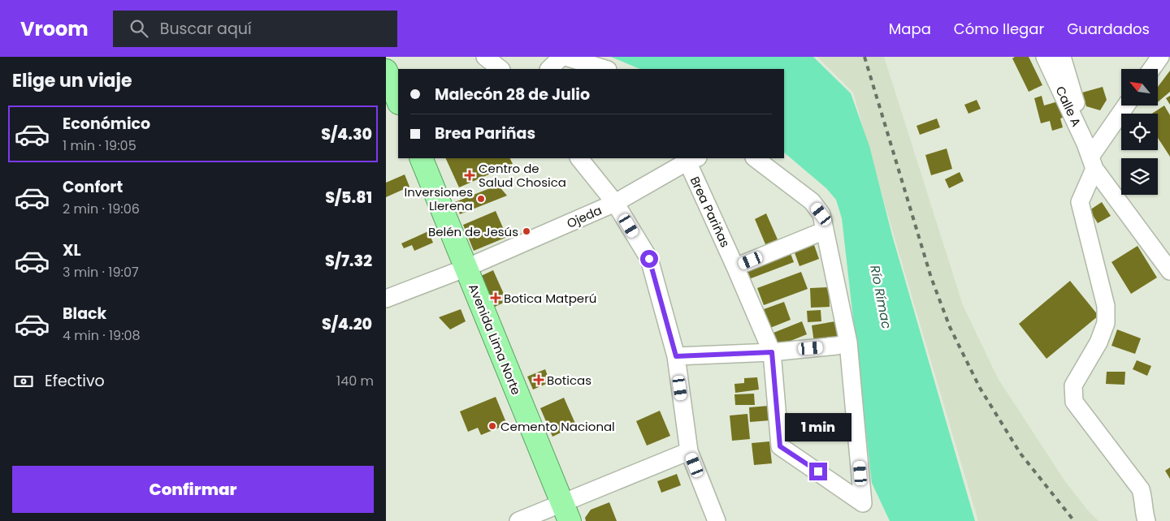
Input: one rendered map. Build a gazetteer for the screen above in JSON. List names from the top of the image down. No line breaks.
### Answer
{"streets":{"highway":["Avenida Lima Norte"],"street":["Calle A","Brea Pariñas","Ojeda"]},"crossings":[["Brea Pariñas","Ojeda"],["Ojeda","Avenida Lima Norte"]],"water":["Río Rímac"],"places":{"health":["Centro de Salud Chosica","Botica Matperú","Boticas"],"other":["Inversiones Llerena","Belén de Jesús","Cemento Nacional"]},"north":"top left","page":{"header":"Vroom","search":"Buscar aquí","nav":["Mapa","Cómo llegar","Guardados"],"heading":"Elige un viaje","banner":["Malecón 28 de Julio","Brea Pariñas"],"list":[{"name":"Económico","note":"1 min · 19:05","value":"S/4.30"},{"name":"Confort","note":"2 min · 19:06","value":"S/5.81"},{"name":"XL","note":"3 min · 19:07","value":"S/7.32"},{"name":"Black","note":"4 min · 19:08","value":"S/4.20"}],"pay":["Efectivo","140 m"],"bubble":"1 min","buttons":"Confirmar"}}
